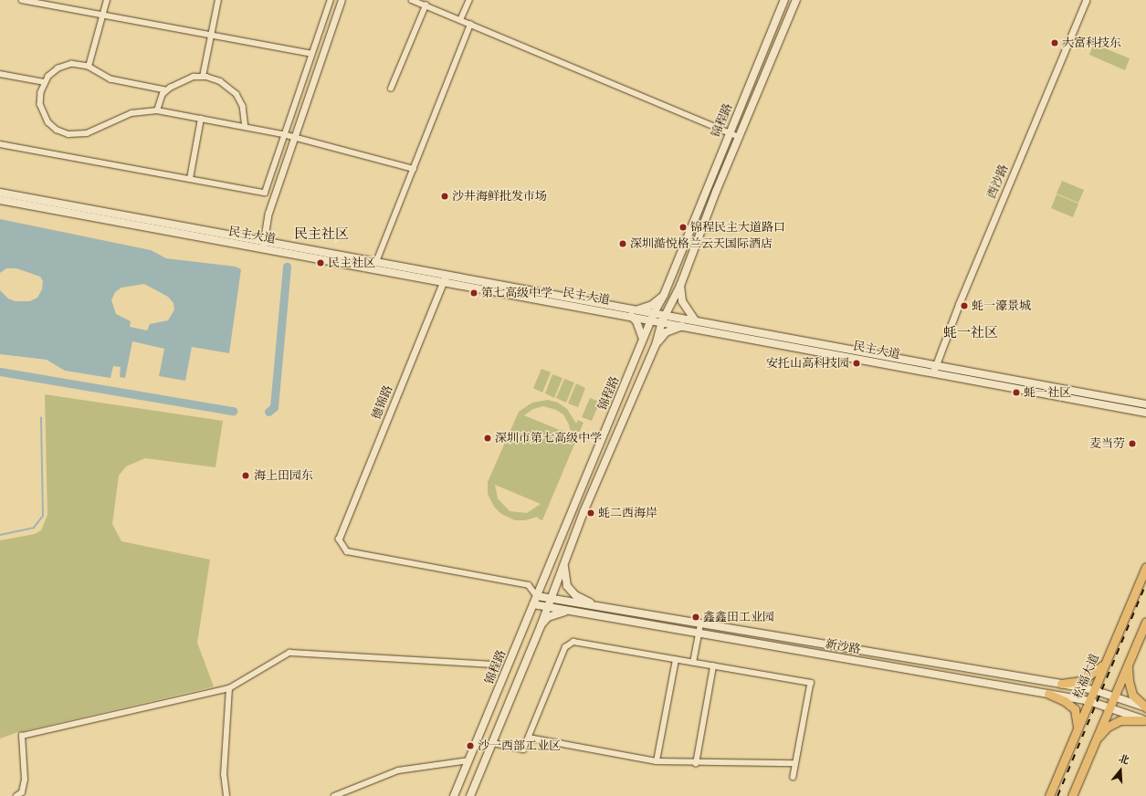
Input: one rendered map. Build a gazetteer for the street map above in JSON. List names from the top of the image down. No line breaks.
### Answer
{"streets":{"main road":["锦程路","民主大道","新沙路","松福大道"],"street":["西沙路","德锦路"]},"crossings":[["锦程路","民主大道"],["锦程路","新沙路"],["西沙路","民主大道"],["民主大道","德锦路"],["新沙路","松福大道"]],"districts":["民主社区","蚝一社区"],"places":["大富科技东","沙井海鲜批发市场","锦程民主大道路口","深圳澔悦格兰云天国际酒店","民主社区","第七高级中学","蚝一濠景城","安托山高科技园","蚝一社区","深圳市第七高级中学","麦当劳","海上田园东","蚝二西海岸","鑫鑫田工业园","沙一西部工业区"],"north":"top"}
